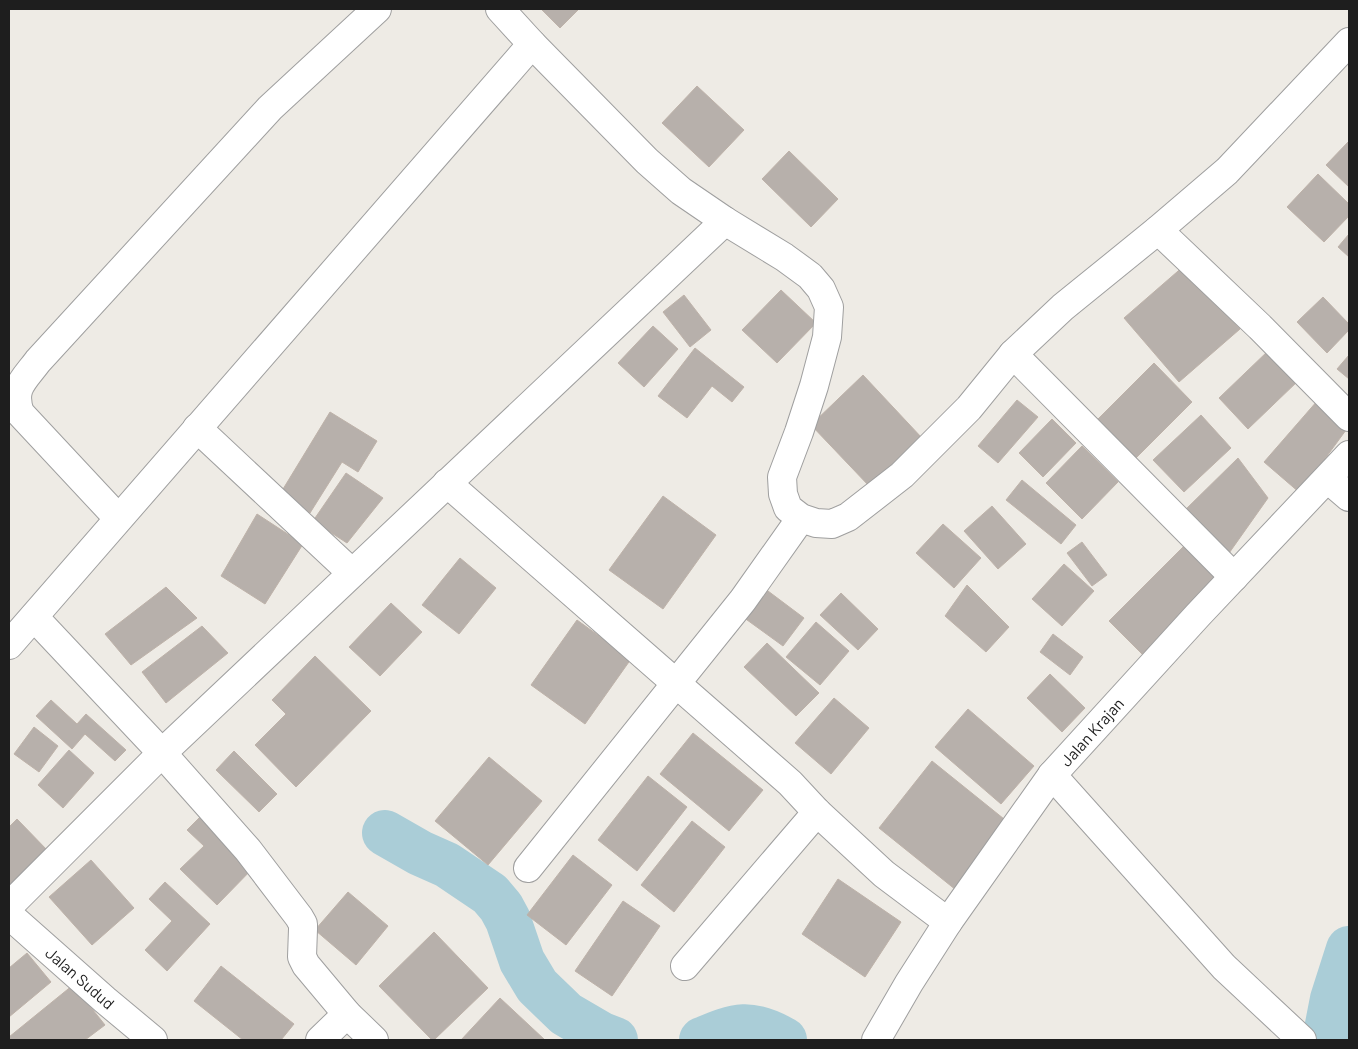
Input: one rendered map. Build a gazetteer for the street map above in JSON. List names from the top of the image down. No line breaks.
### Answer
{"streets":{"street":["Jalan Krajan","Jalan Sudud"]}}
